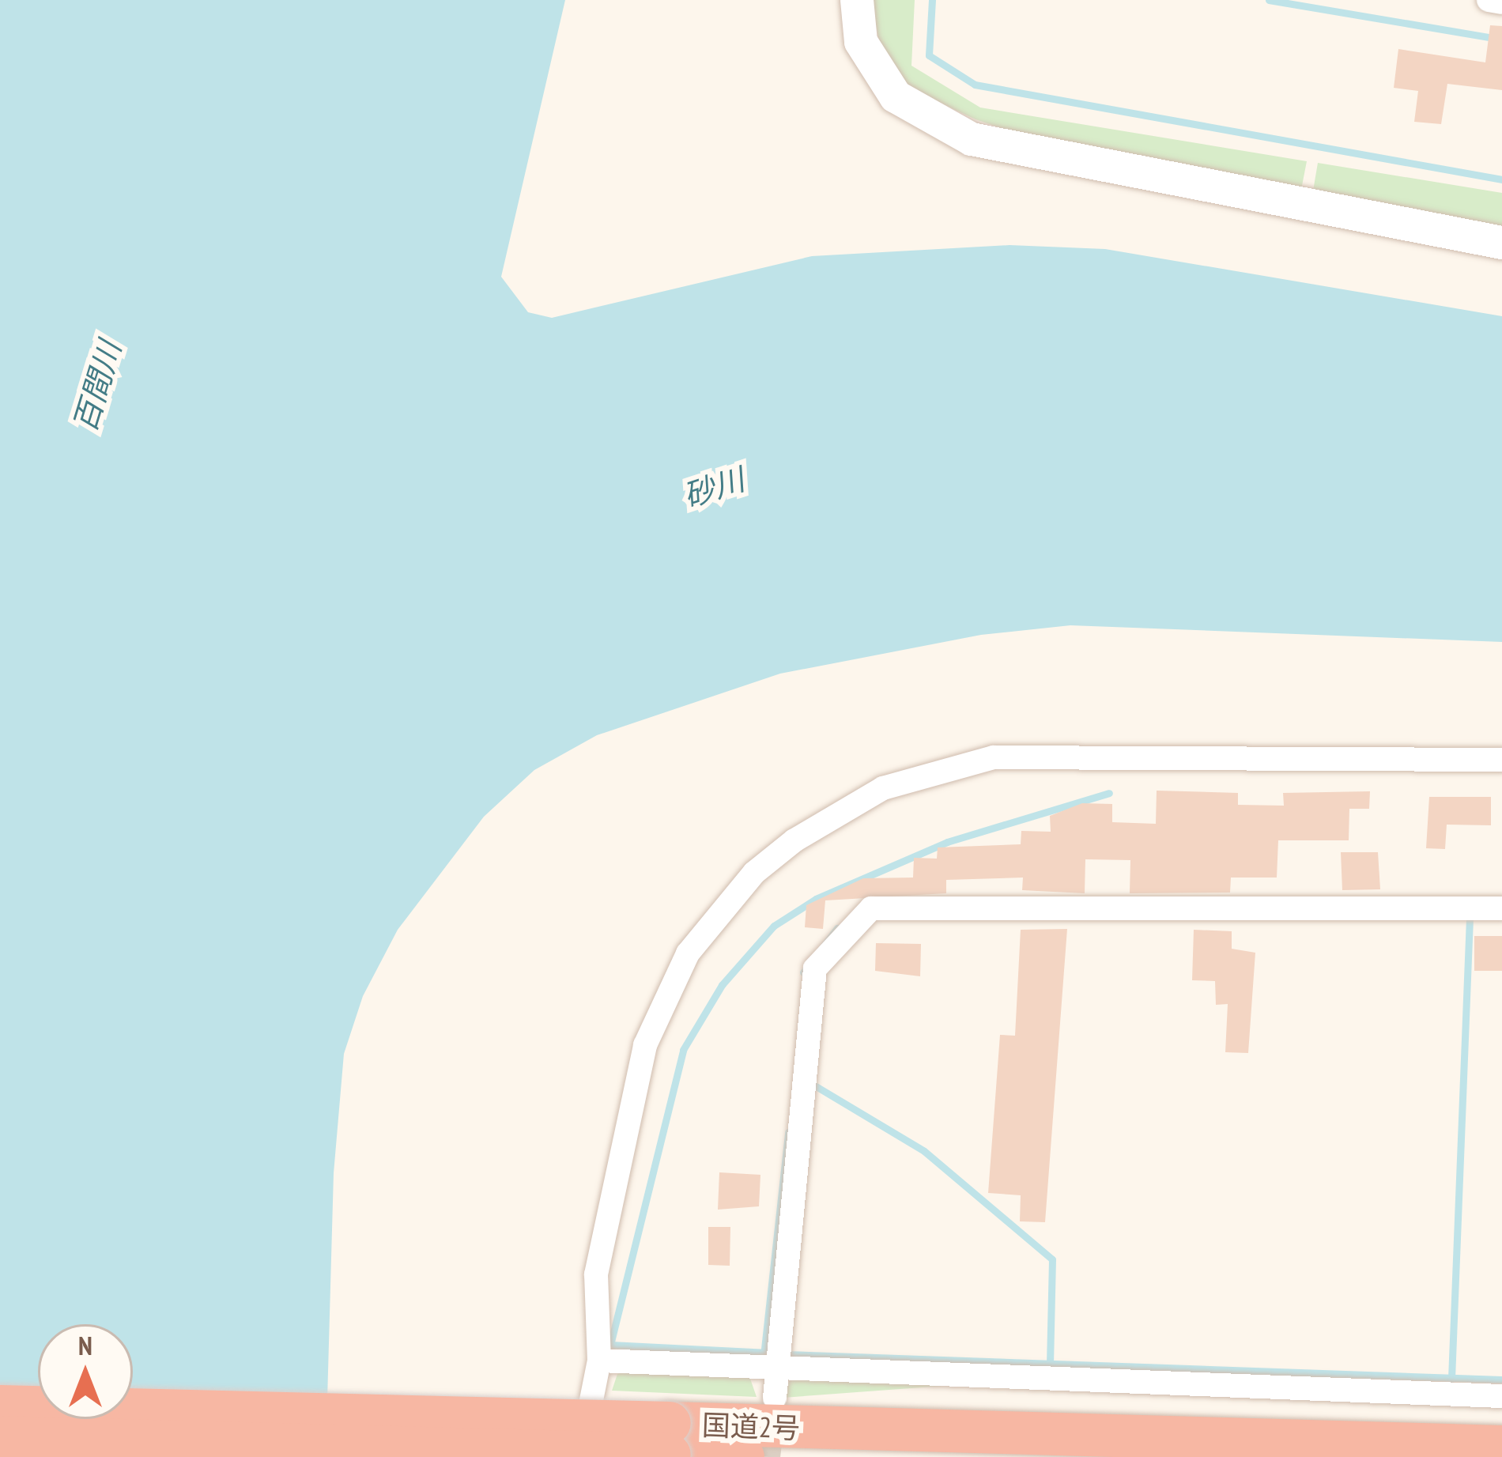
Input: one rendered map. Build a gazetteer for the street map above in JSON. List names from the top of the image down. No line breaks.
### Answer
{"streets":{"highway":["国道2号"]},"water":["百間川","砂川"],"north":"top"}
